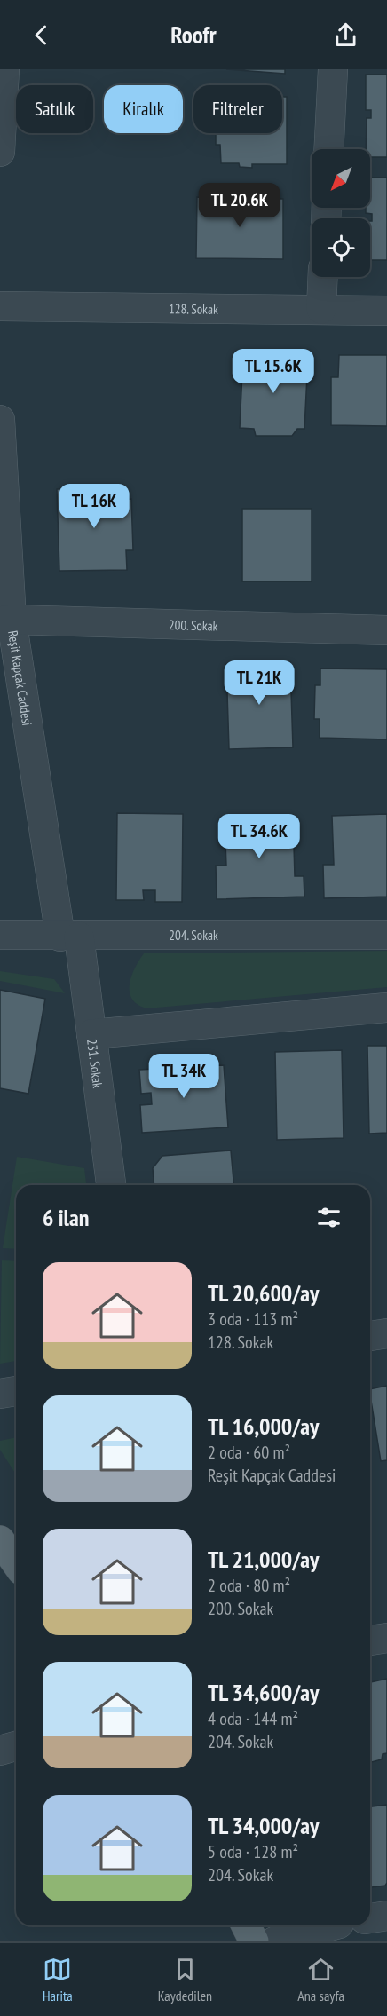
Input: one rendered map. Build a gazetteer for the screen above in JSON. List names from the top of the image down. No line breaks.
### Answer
{"streets":{"street":["128. Sokak","200. Sokak","Reşit Kapçak Caddesi","204. Sokak","231. Sokak"]},"crossings":[["200. Sokak","Reşit Kapçak Caddesi"],["Reşit Kapçak Caddesi","204. Sokak"],["Reşit Kapçak Caddesi","231. Sokak"],["204. Sokak","231. Sokak"]],"north":"bottom left","page":{"header":"Roofr","chip":["Satılık","Kiralık","Filtreler"],"price":["TL 20.6K","TL 15.6K","TL 16K","TL 21K","TL 34.6K","TL 34K"],"heading":"6 ilan","list":[{"name":"TL 20,600/ay","note":"3 oda · 113 m² · 128. Sokak"},{"name":"TL 16,000/ay","note":"2 oda · 60 m² · Reşit Kapçak Caddesi"},{"name":"TL 21,000/ay","note":"2 oda · 80 m² · 200. Sokak"},{"name":"TL 34,600/ay","note":"4 oda · 144 m² · 204. Sokak"},{"name":"TL 34,000/ay","note":"5 oda · 128 m² · 204. Sokak"}],"tabs":["Harita","Kaydedilen","Ana sayfa"]}}
